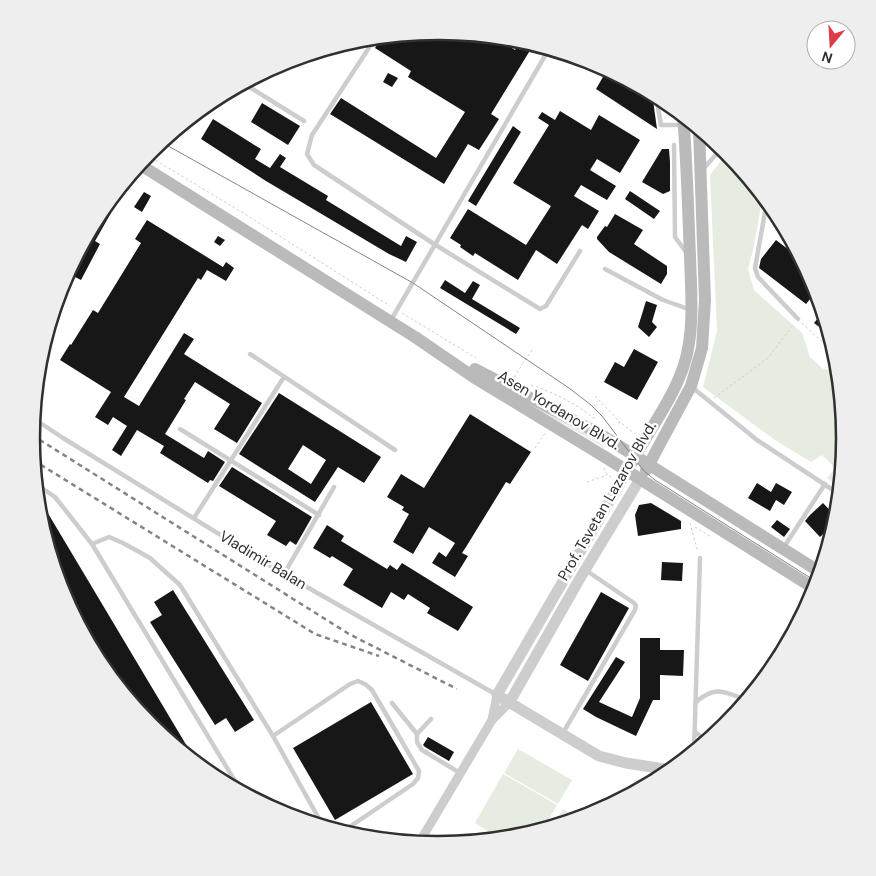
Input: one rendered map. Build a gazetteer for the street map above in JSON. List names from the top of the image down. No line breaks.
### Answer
{"streets":{"main road":["Asen Yordanov Blvd.","Prof. Tsvetan Lazarov Blvd."],"lane":["Vladimir Balan"]},"crossings":[["Asen Yordanov Blvd.","Prof. Tsvetan Lazarov Blvd."],["Prof. Tsvetan Lazarov Blvd.","Vladimir Balan"]],"north":"bottom"}
